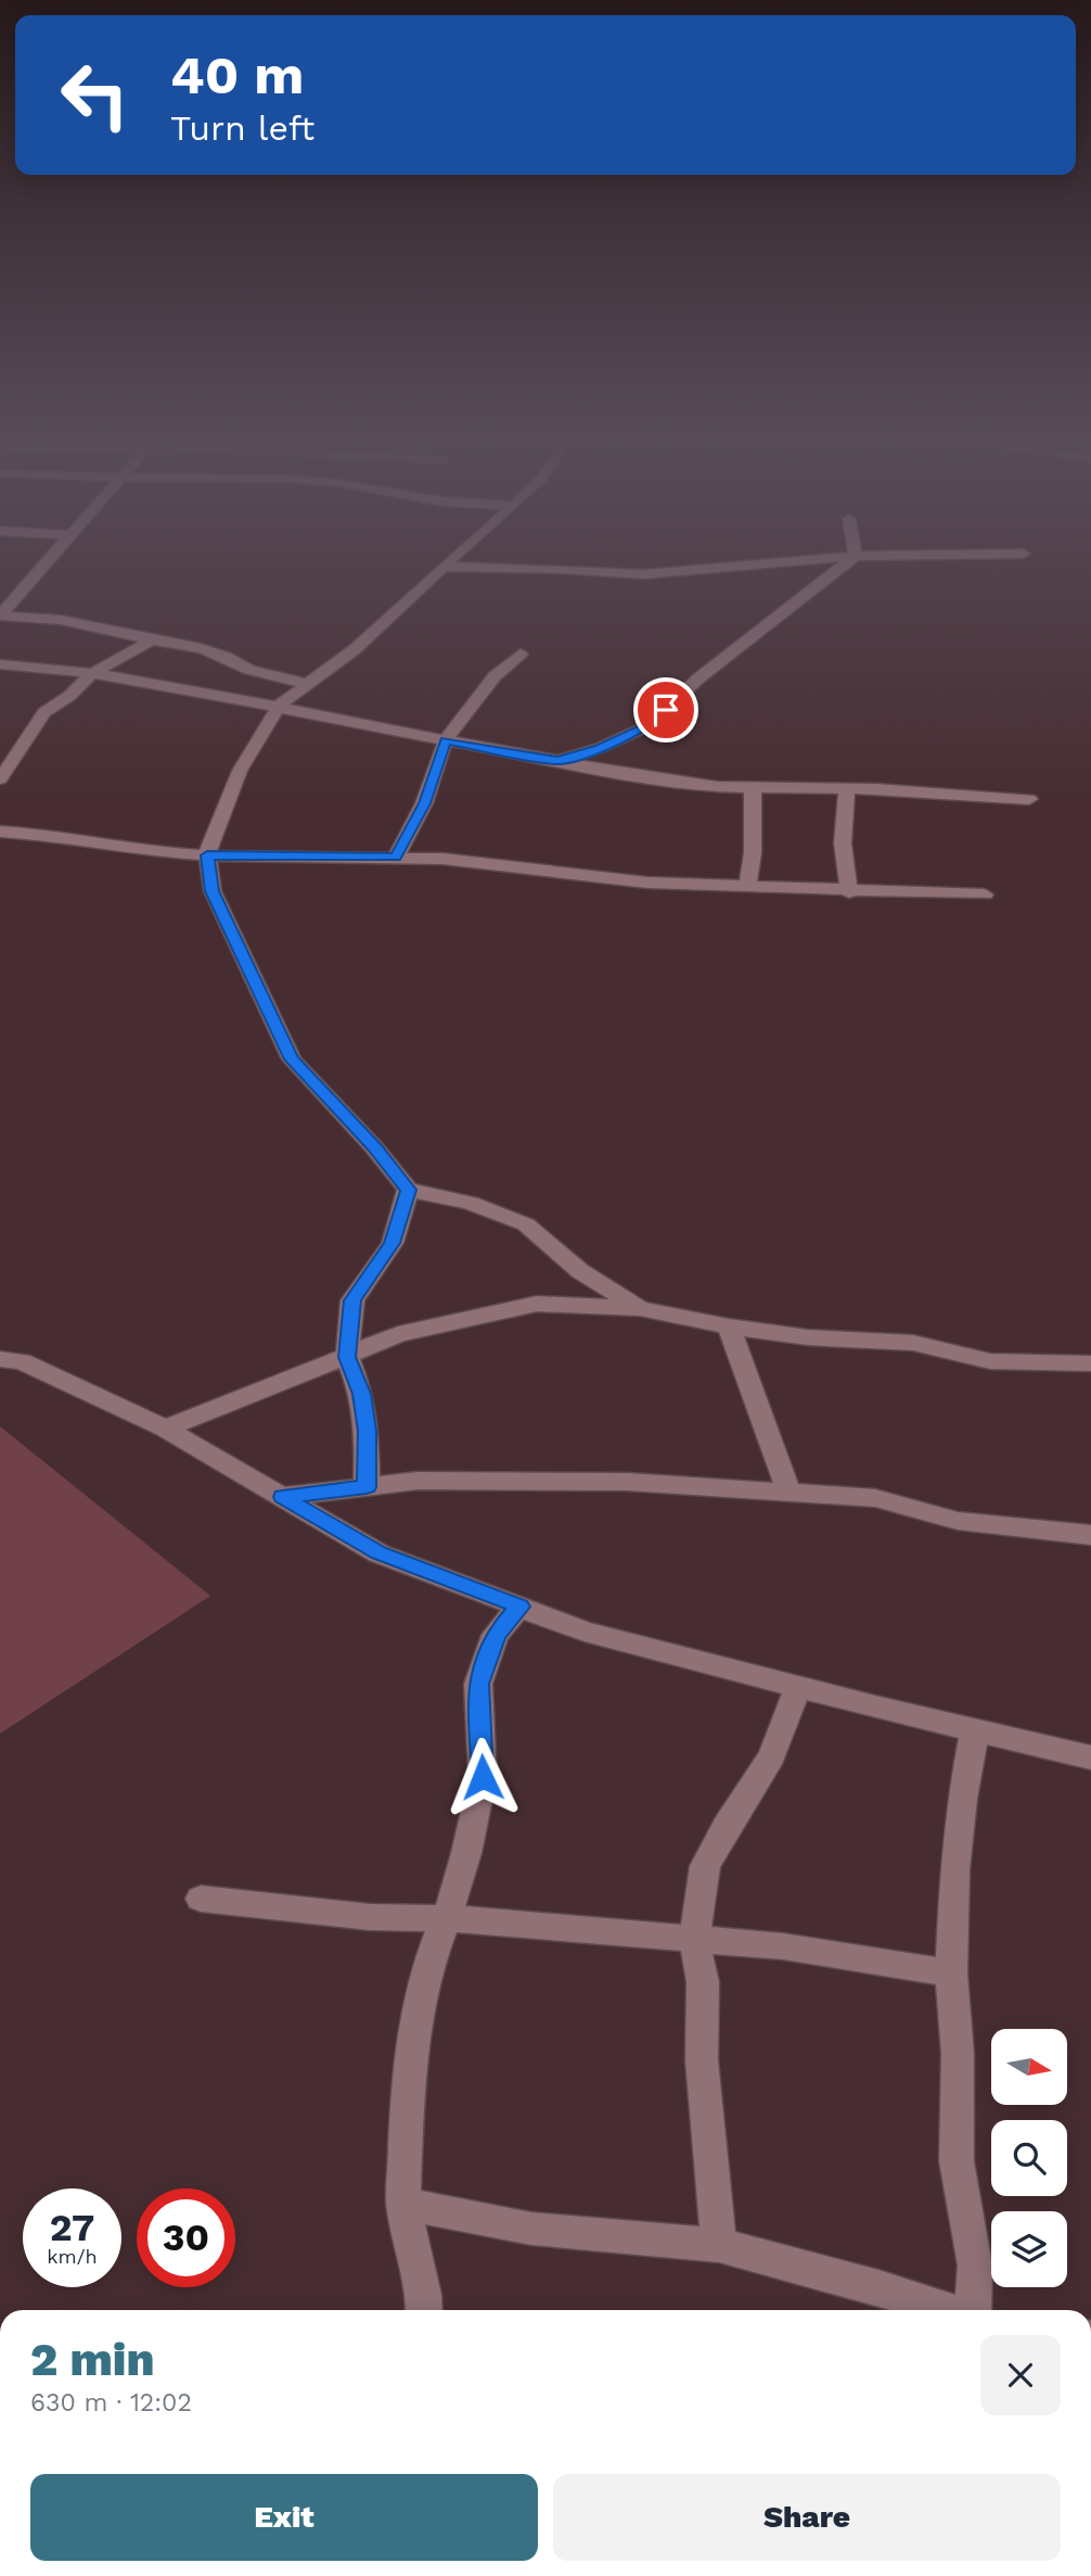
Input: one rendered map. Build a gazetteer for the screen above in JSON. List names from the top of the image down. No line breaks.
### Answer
{"north":"right","page":{"turn":["40 m","Turn left"],"speed":"27 km/h","limit":"30","heading":["2 min","630 m · 12:02"],"buttons":["Exit","Share"]}}
